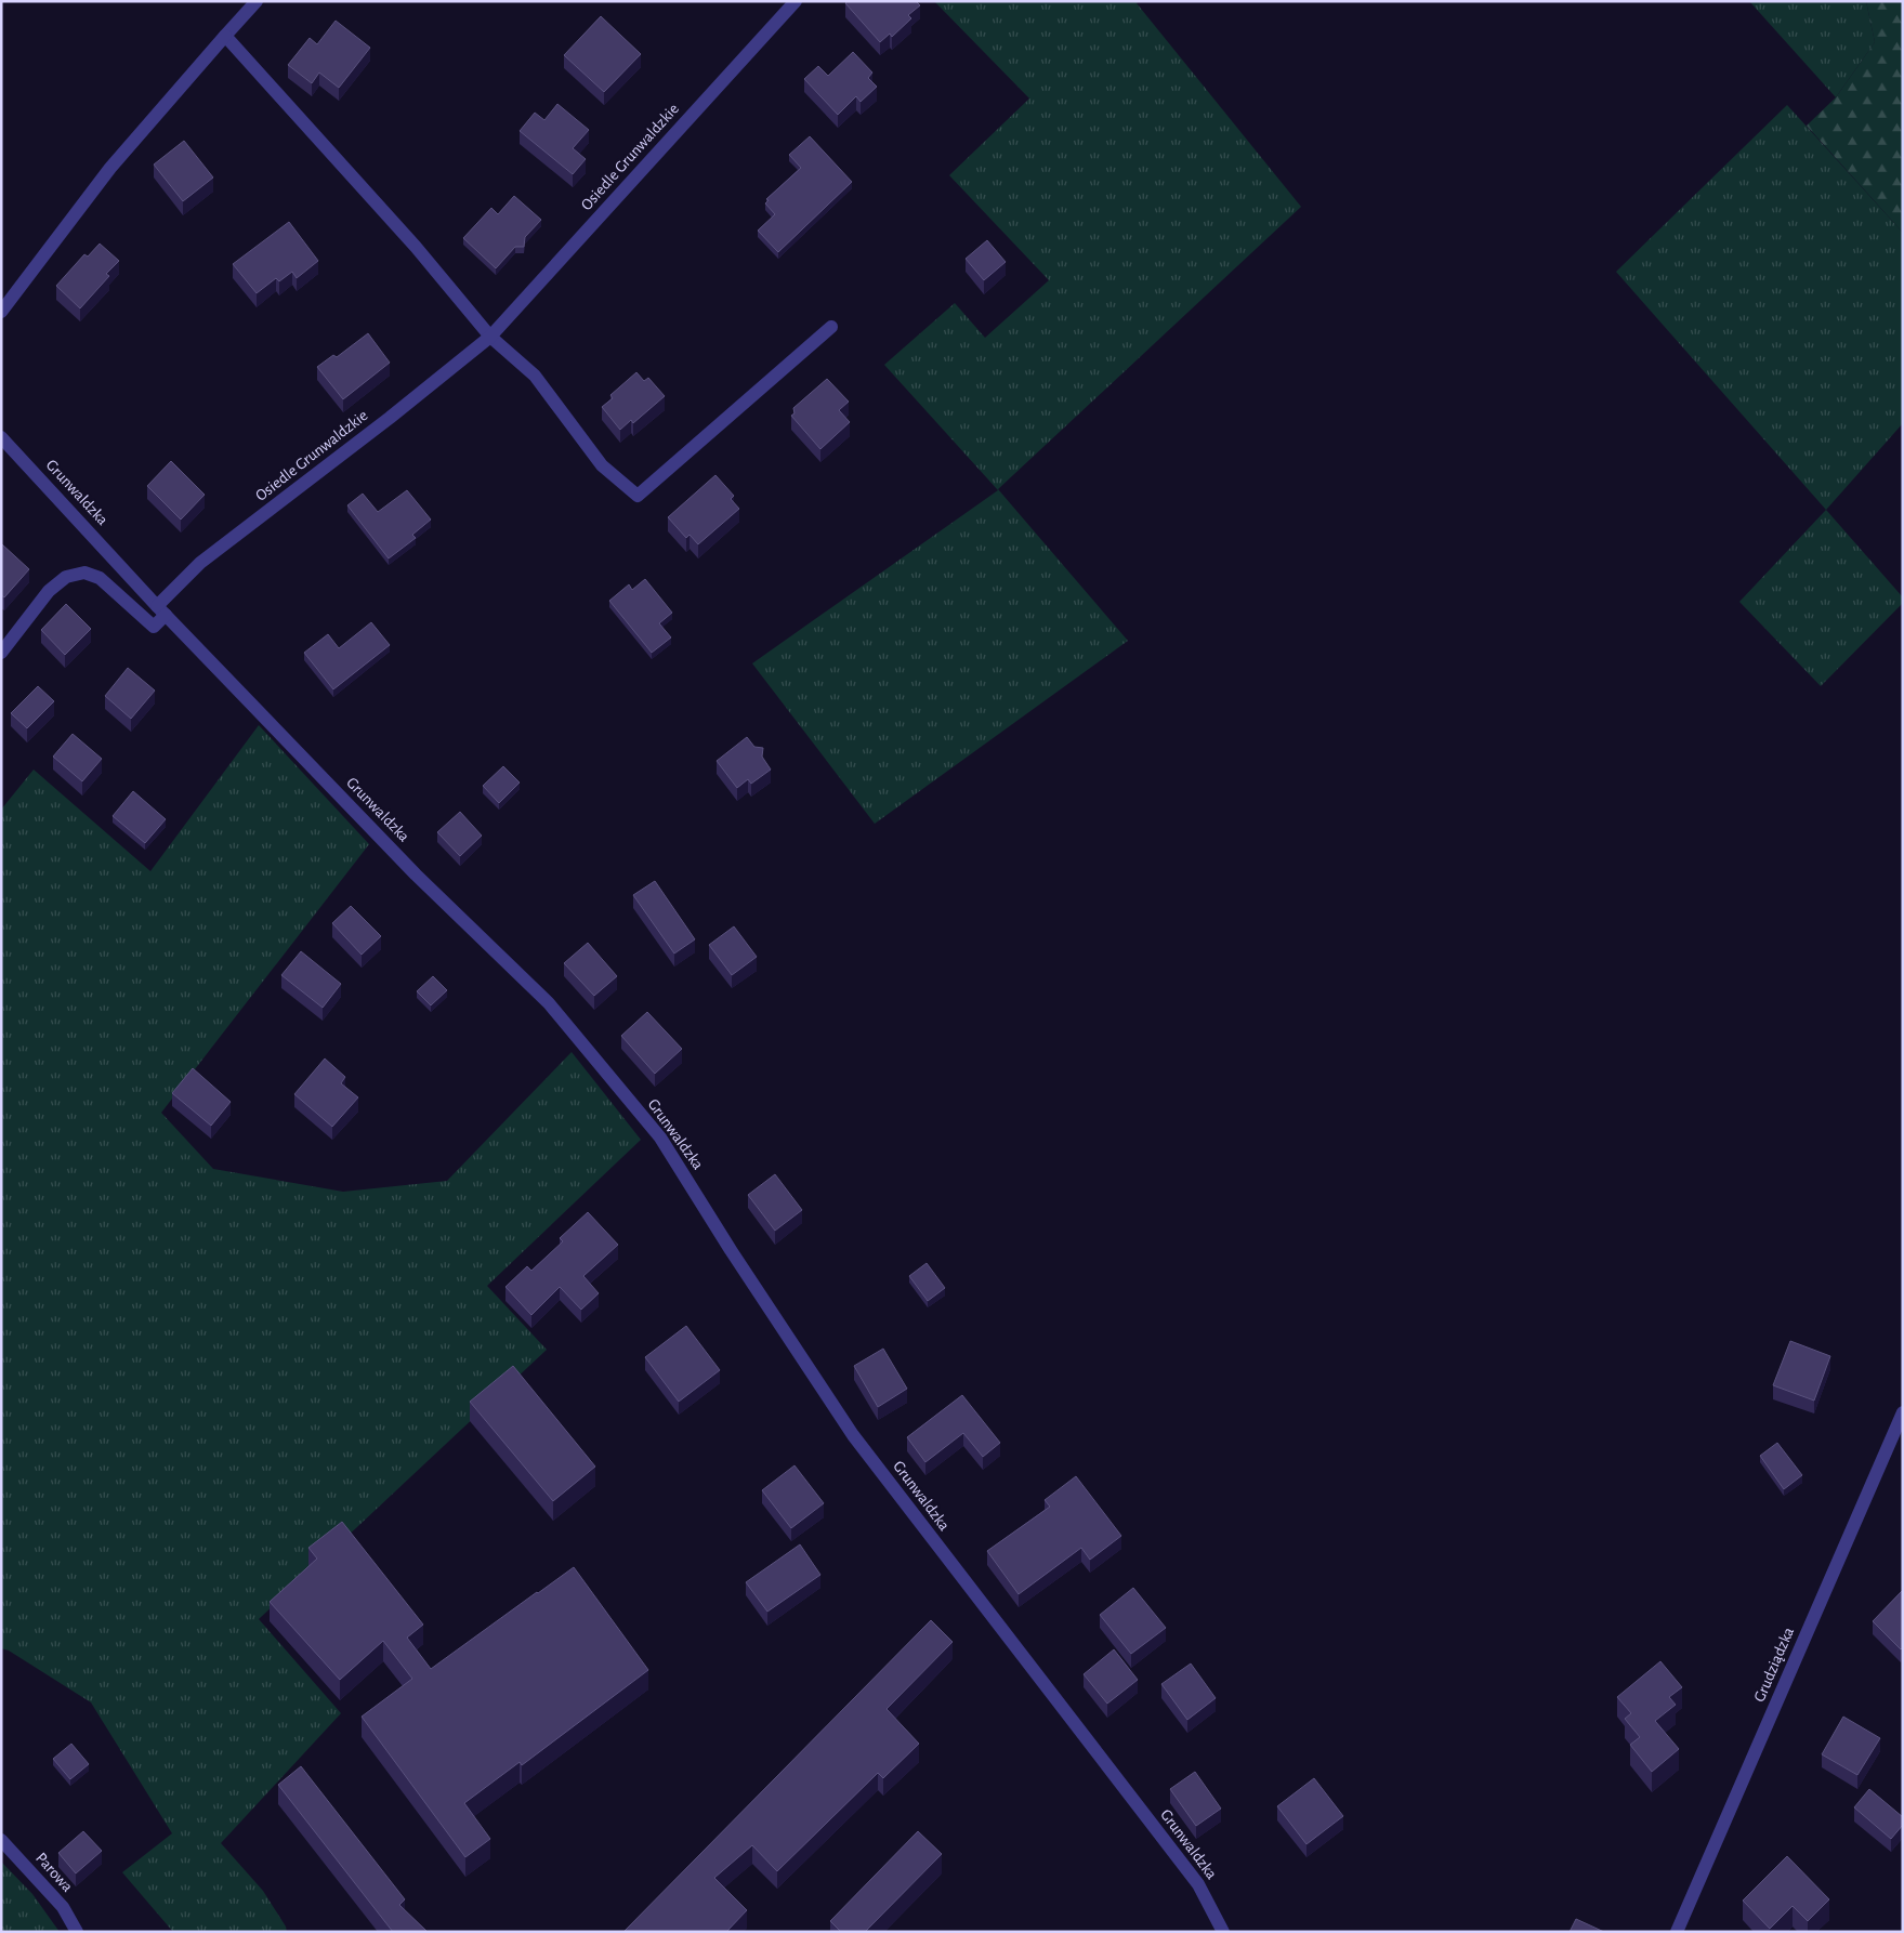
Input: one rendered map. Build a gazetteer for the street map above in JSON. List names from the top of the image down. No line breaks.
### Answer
{"streets":{"street":["Osiedle Grunwaldzkie","Grunwaldzka","Grudziądzka","Parowa"]},"crossings":[["Osiedle Grunwaldzkie","Grunwaldzka"]]}
